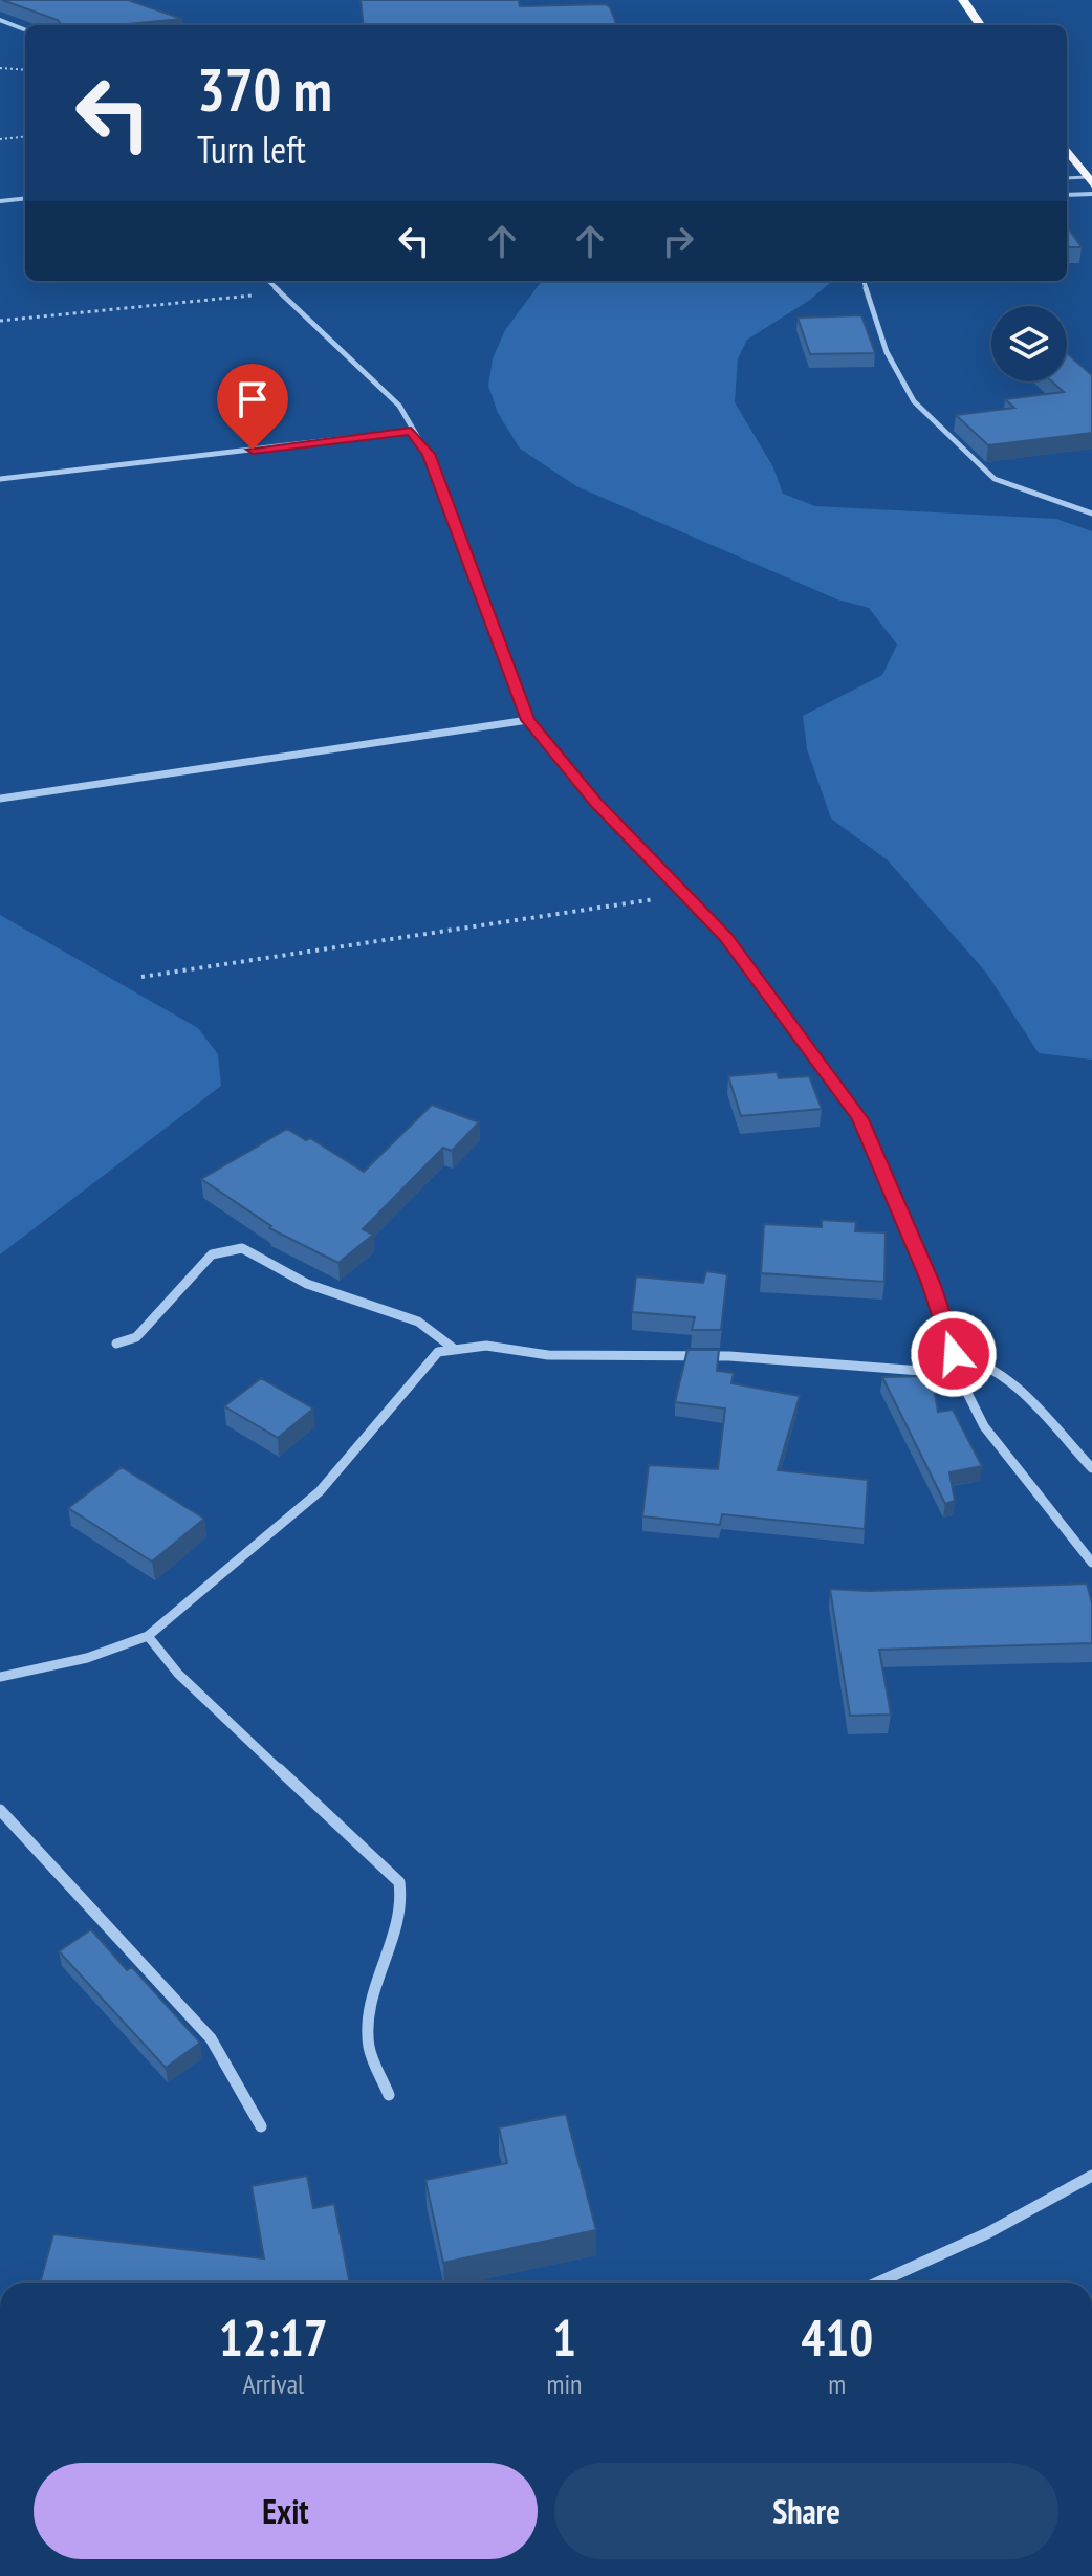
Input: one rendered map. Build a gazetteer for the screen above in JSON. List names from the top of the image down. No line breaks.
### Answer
{"page":{"turn":["370 m","Turn left"],"eta":["12:17","Arrival","1","min","410","m"],"buttons":["Exit","Share"]}}
